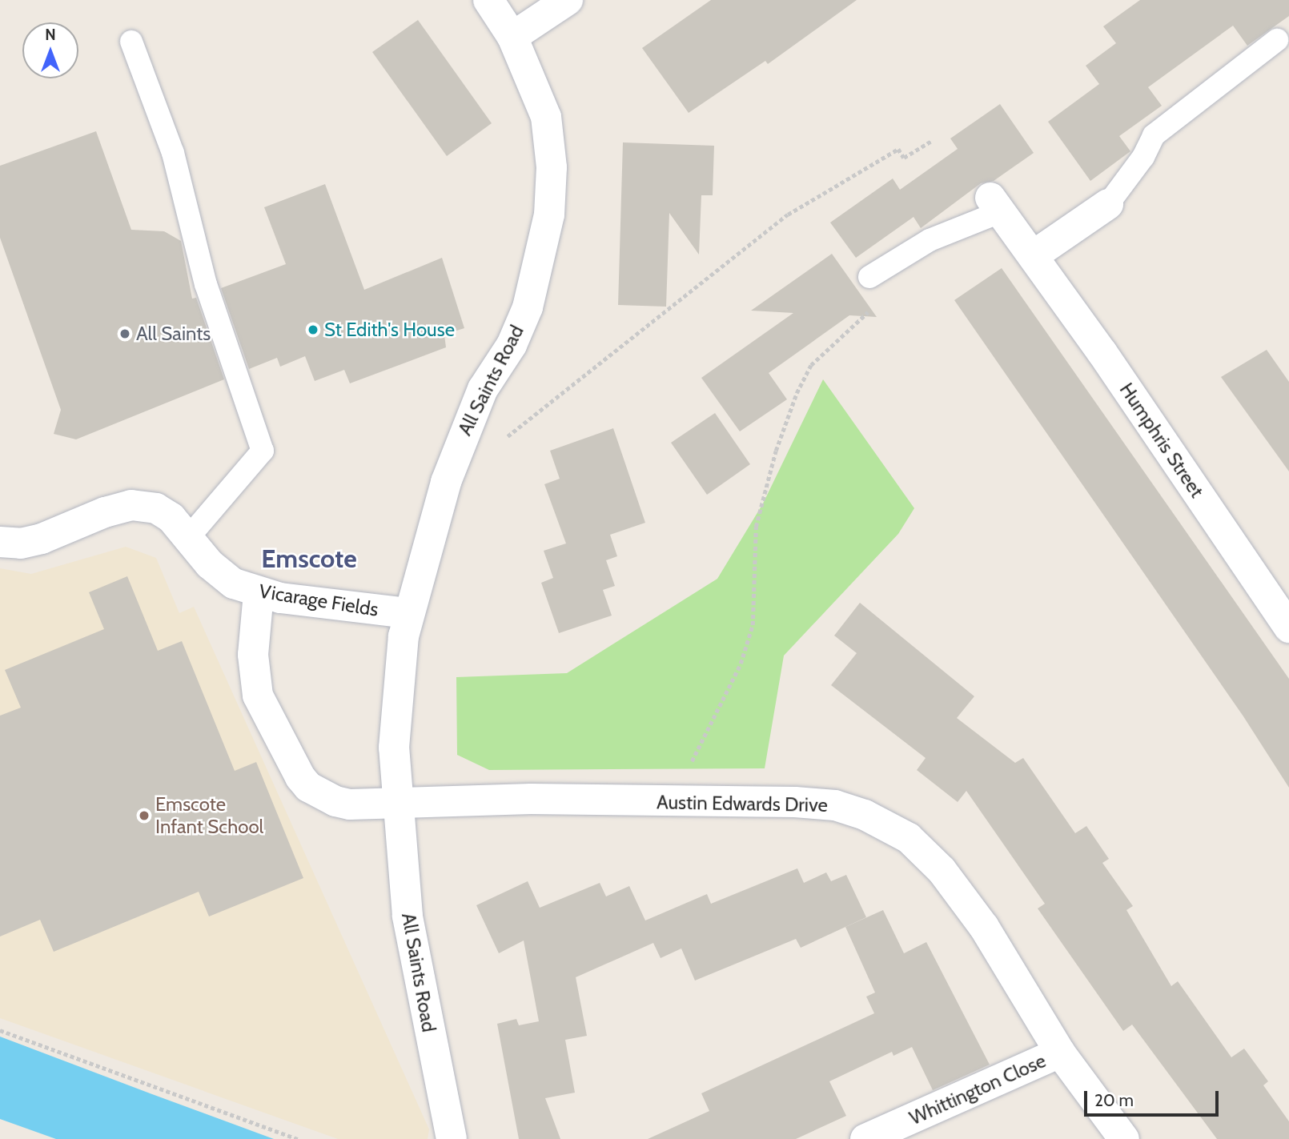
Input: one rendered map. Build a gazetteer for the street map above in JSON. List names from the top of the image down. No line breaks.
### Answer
{"streets":{"street":["All Saints Road","Humphris Street","Vicarage Fields","Austin Edwards Drive","Whittington Close"]},"crossings":[["All Saints Road","Vicarage Fields"],["All Saints Road","Austin Edwards Drive"],["Austin Edwards Drive","Whittington Close"]],"districts":["Emscote"],"places":["St Edith's House","All Saints","Emscote Infant School"],"scale_bar":"20 m","north":"top"}
